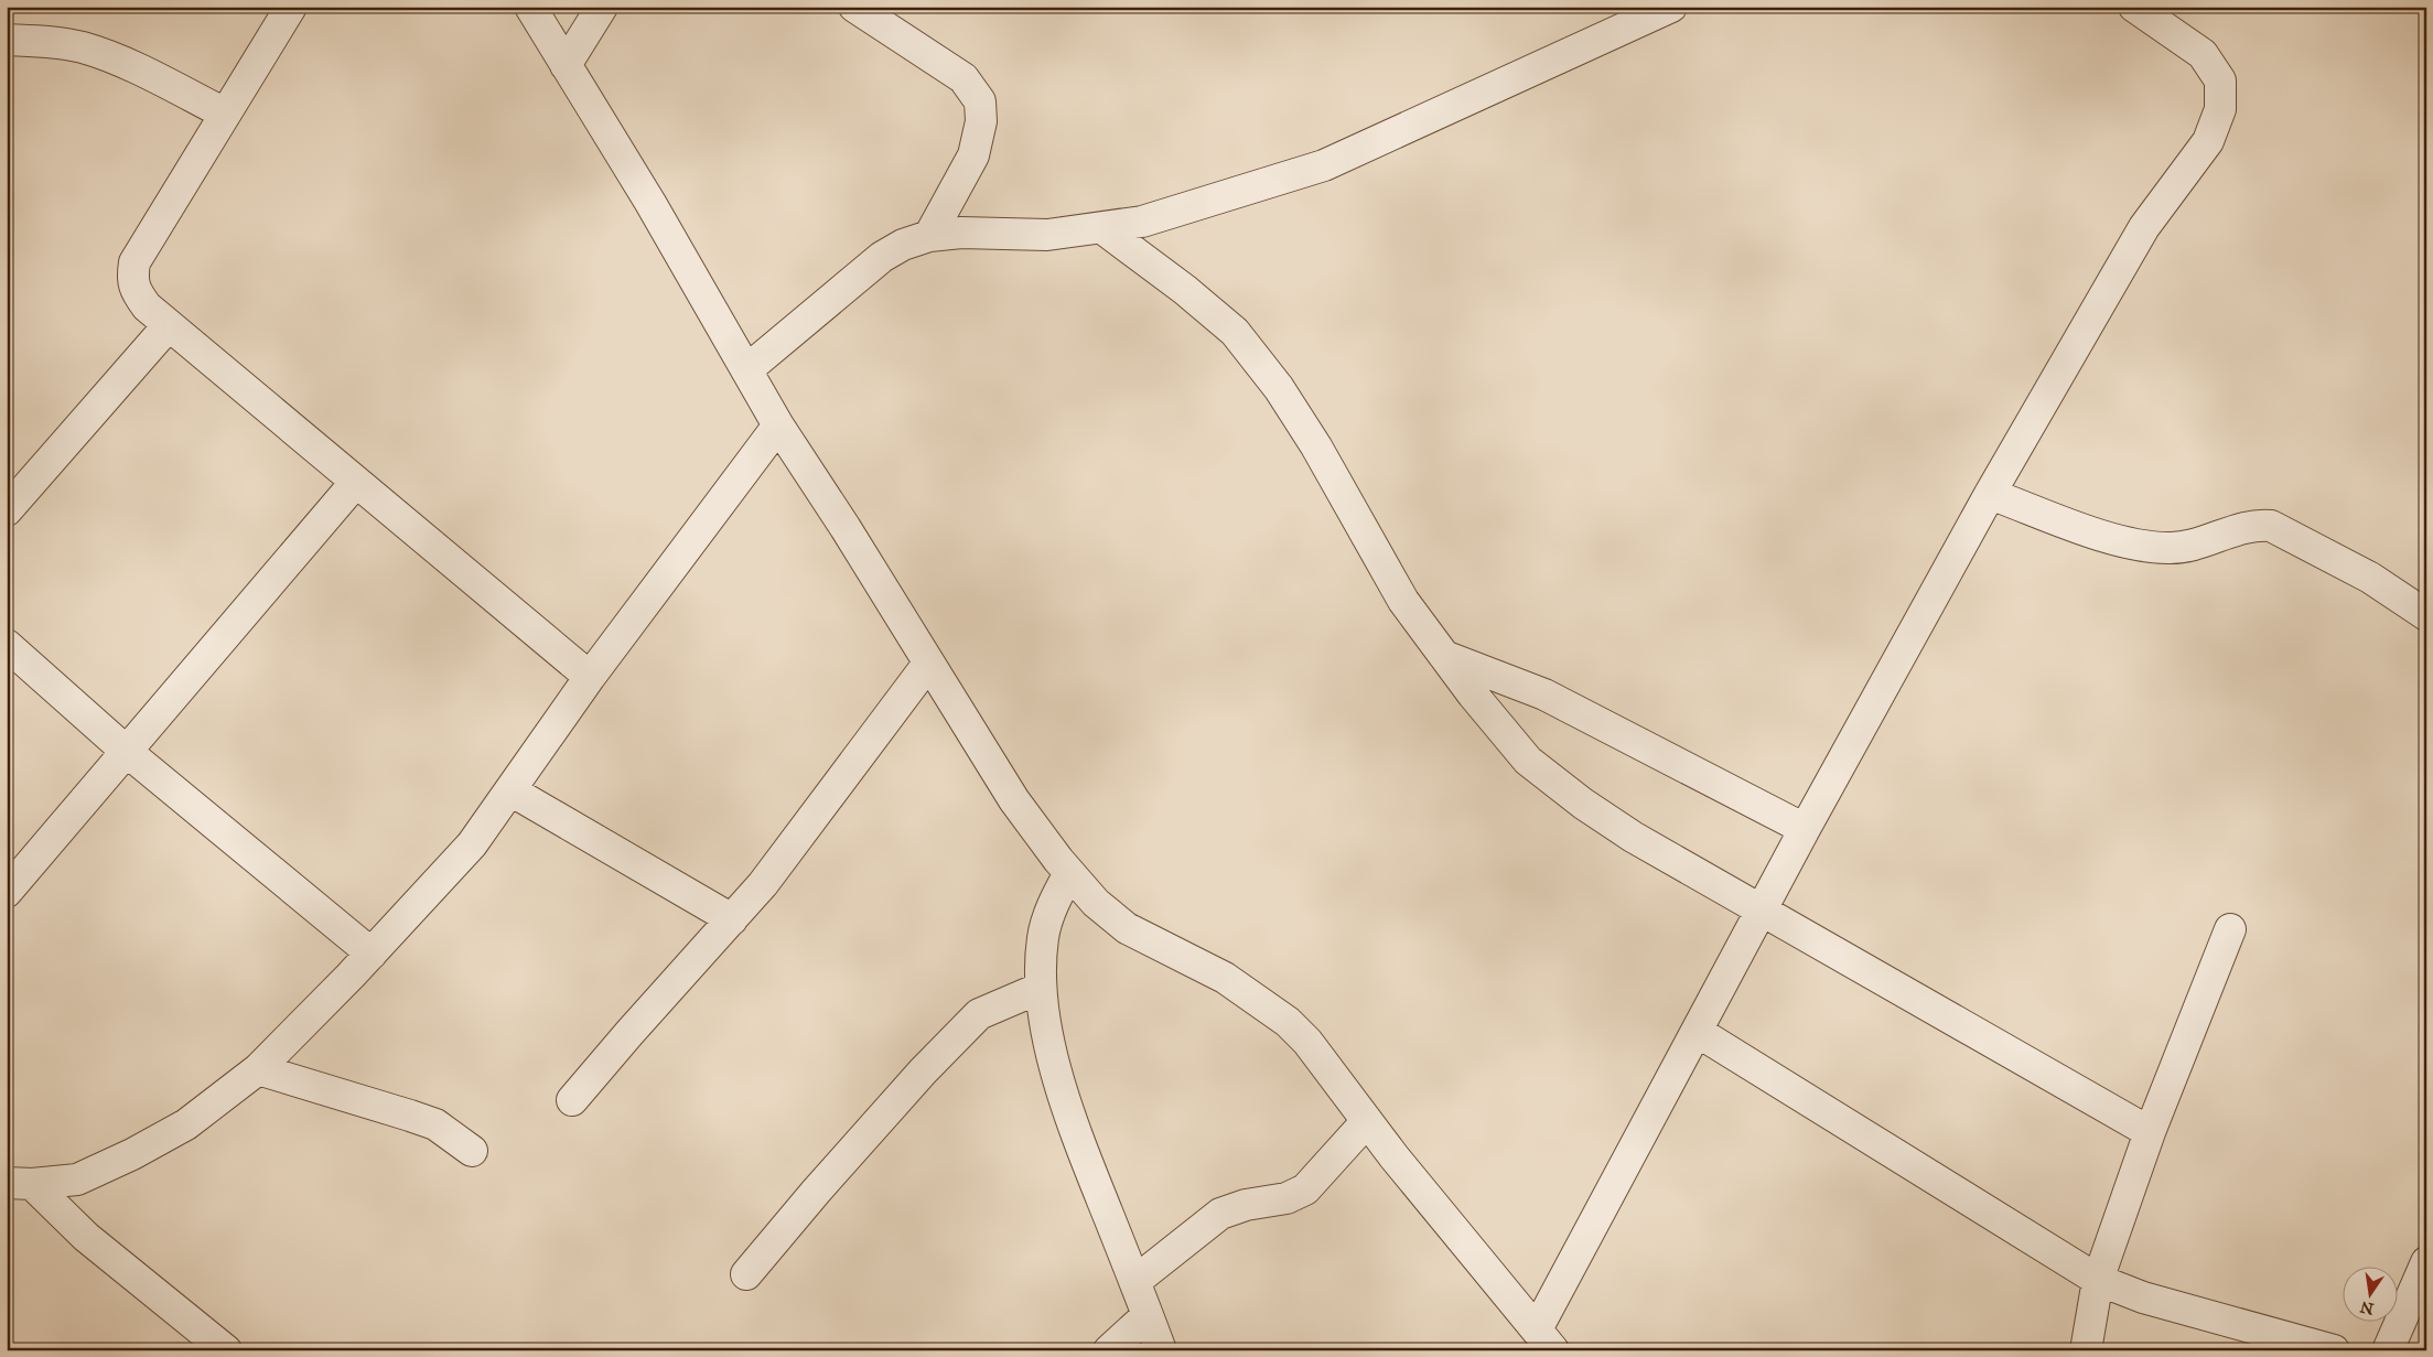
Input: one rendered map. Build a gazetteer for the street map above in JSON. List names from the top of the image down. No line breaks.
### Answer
{"north":"bottom"}
